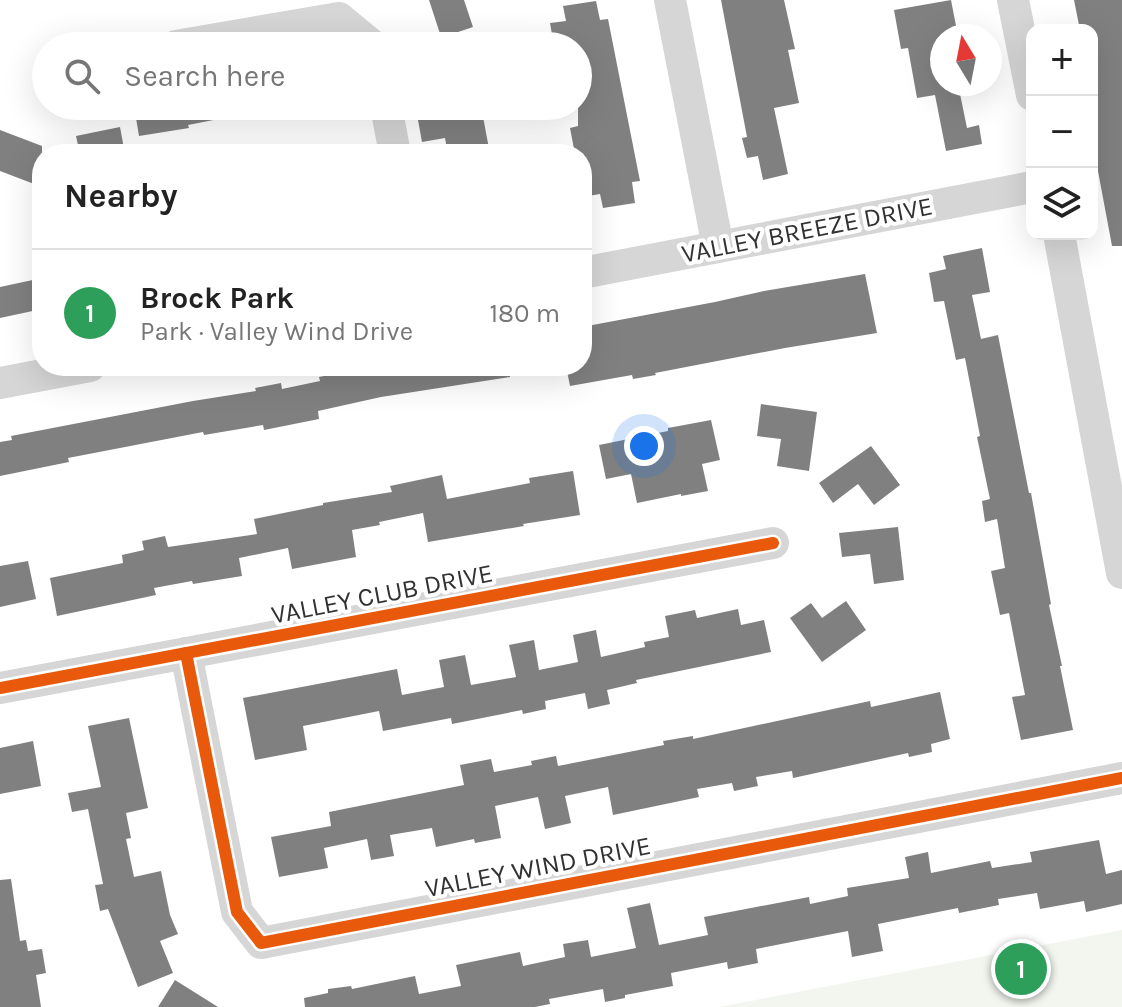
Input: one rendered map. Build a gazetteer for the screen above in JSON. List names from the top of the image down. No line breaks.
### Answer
{"streets":{"street":["VALLEY BREEZE DRIVE","VALLEY CLUB DRIVE","VALLEY WIND DRIVE"]},"crossings":[["VALLEY CLUB DRIVE","VALLEY WIND DRIVE"]],"north":"top","page":{"map_buttons":["+","−"],"search":"Search here","heading":"Nearby","list":[{"mark":"1","name":"Brock Park","note":"Park · Valley Wind Drive","value":"180 m"}],"pins":"1"}}
